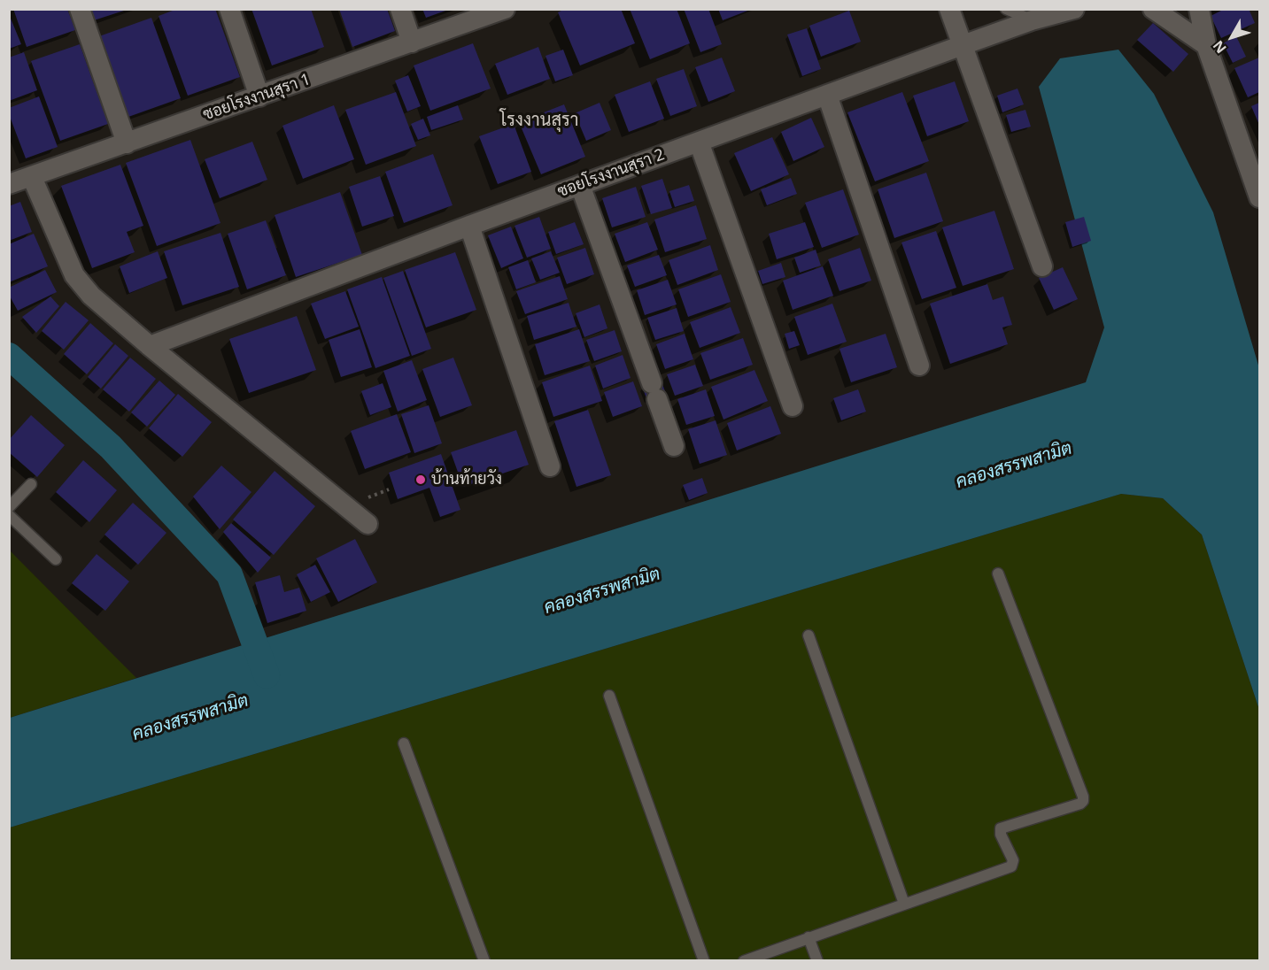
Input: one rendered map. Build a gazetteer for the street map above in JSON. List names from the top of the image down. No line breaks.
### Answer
{"streets":{"street":["ซอยโรงงานสุรา 1","ซอยโรงงานสุรา 2"]},"districts":["โรงงานสุรา"],"water":["คลองสรรพสามิต"],"places":["บ้านท้ายวัง"],"north":"bottom left"}
